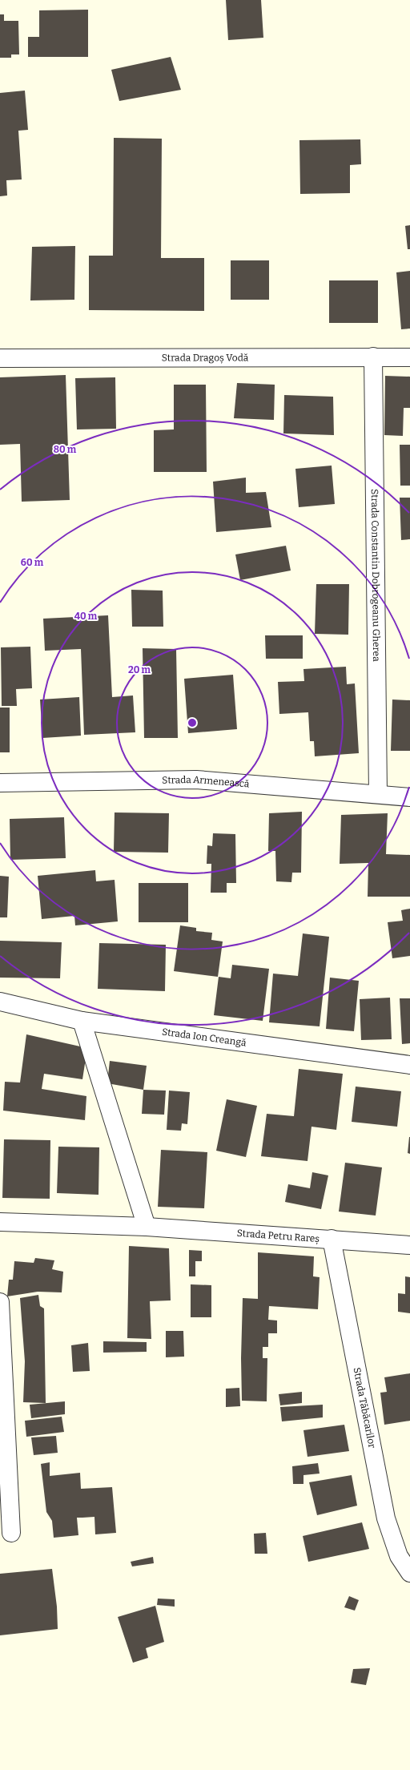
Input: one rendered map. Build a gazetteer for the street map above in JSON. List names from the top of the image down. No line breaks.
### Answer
{"streets":{"street":["Strada Dragoș Vodă","Strada Constantin Dobrogeanu Gherea","Strada Armenească","Strada Ion Creangă","Strada Petru Rareș","Strada Tăbăcarilor"]},"crossings":[["Strada Dragoș Vodă","Strada Constantin Dobrogeanu Gherea"],["Strada Constantin Dobrogeanu Gherea","Strada Armenească"],["Strada Petru Rareș","Strada Tăbăcarilor"]],"rings":["80 m","60 m","40 m","20 m"]}
